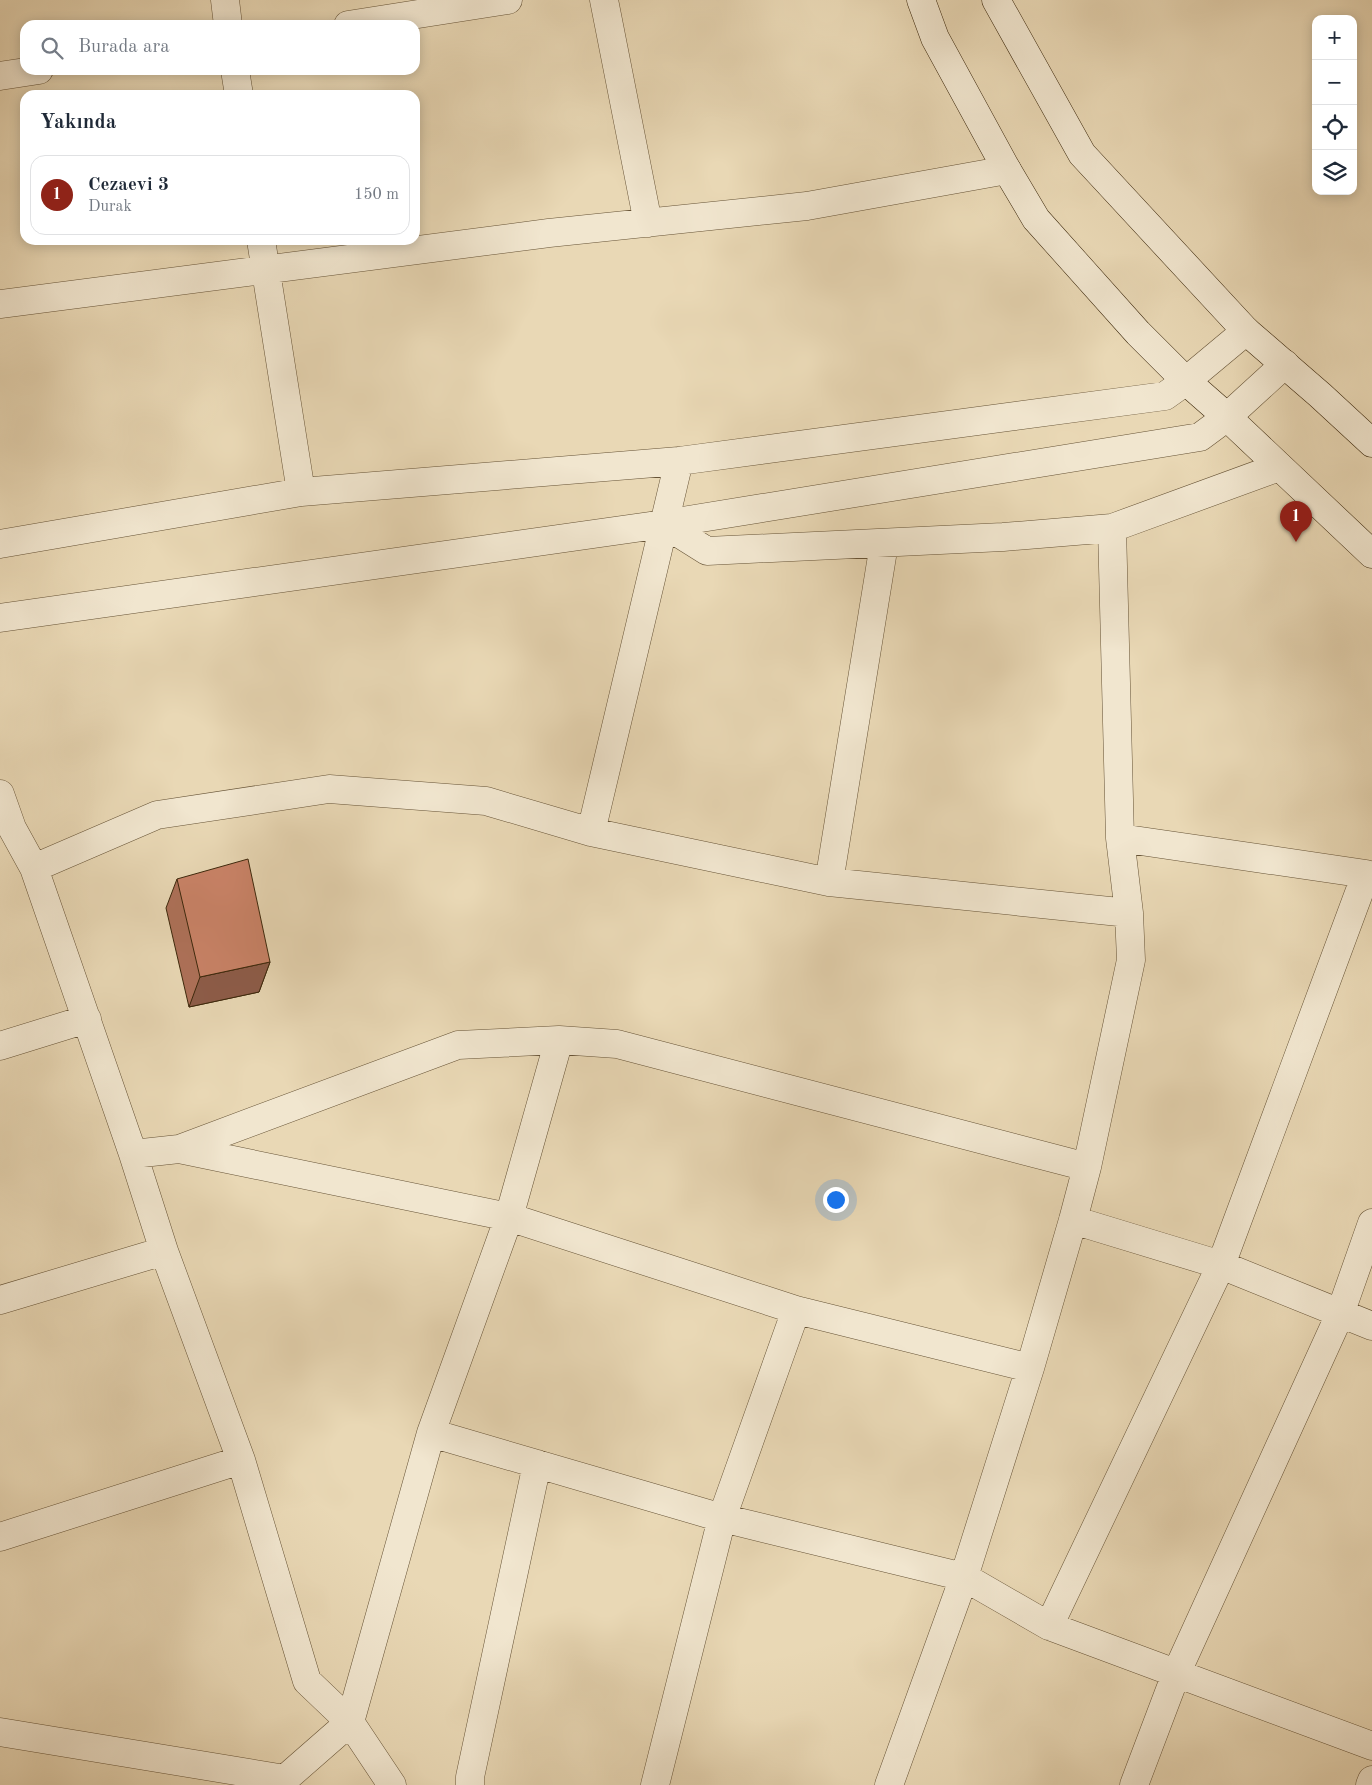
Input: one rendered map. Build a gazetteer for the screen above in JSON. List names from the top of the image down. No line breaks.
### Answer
{"page":{"map_buttons":["+","−"],"search":"Burada ara","heading":"Yakında","list":[{"mark":"1","name":"Cezaevi 3","note":"Durak","value":"150 m"}],"pins":"1"}}
